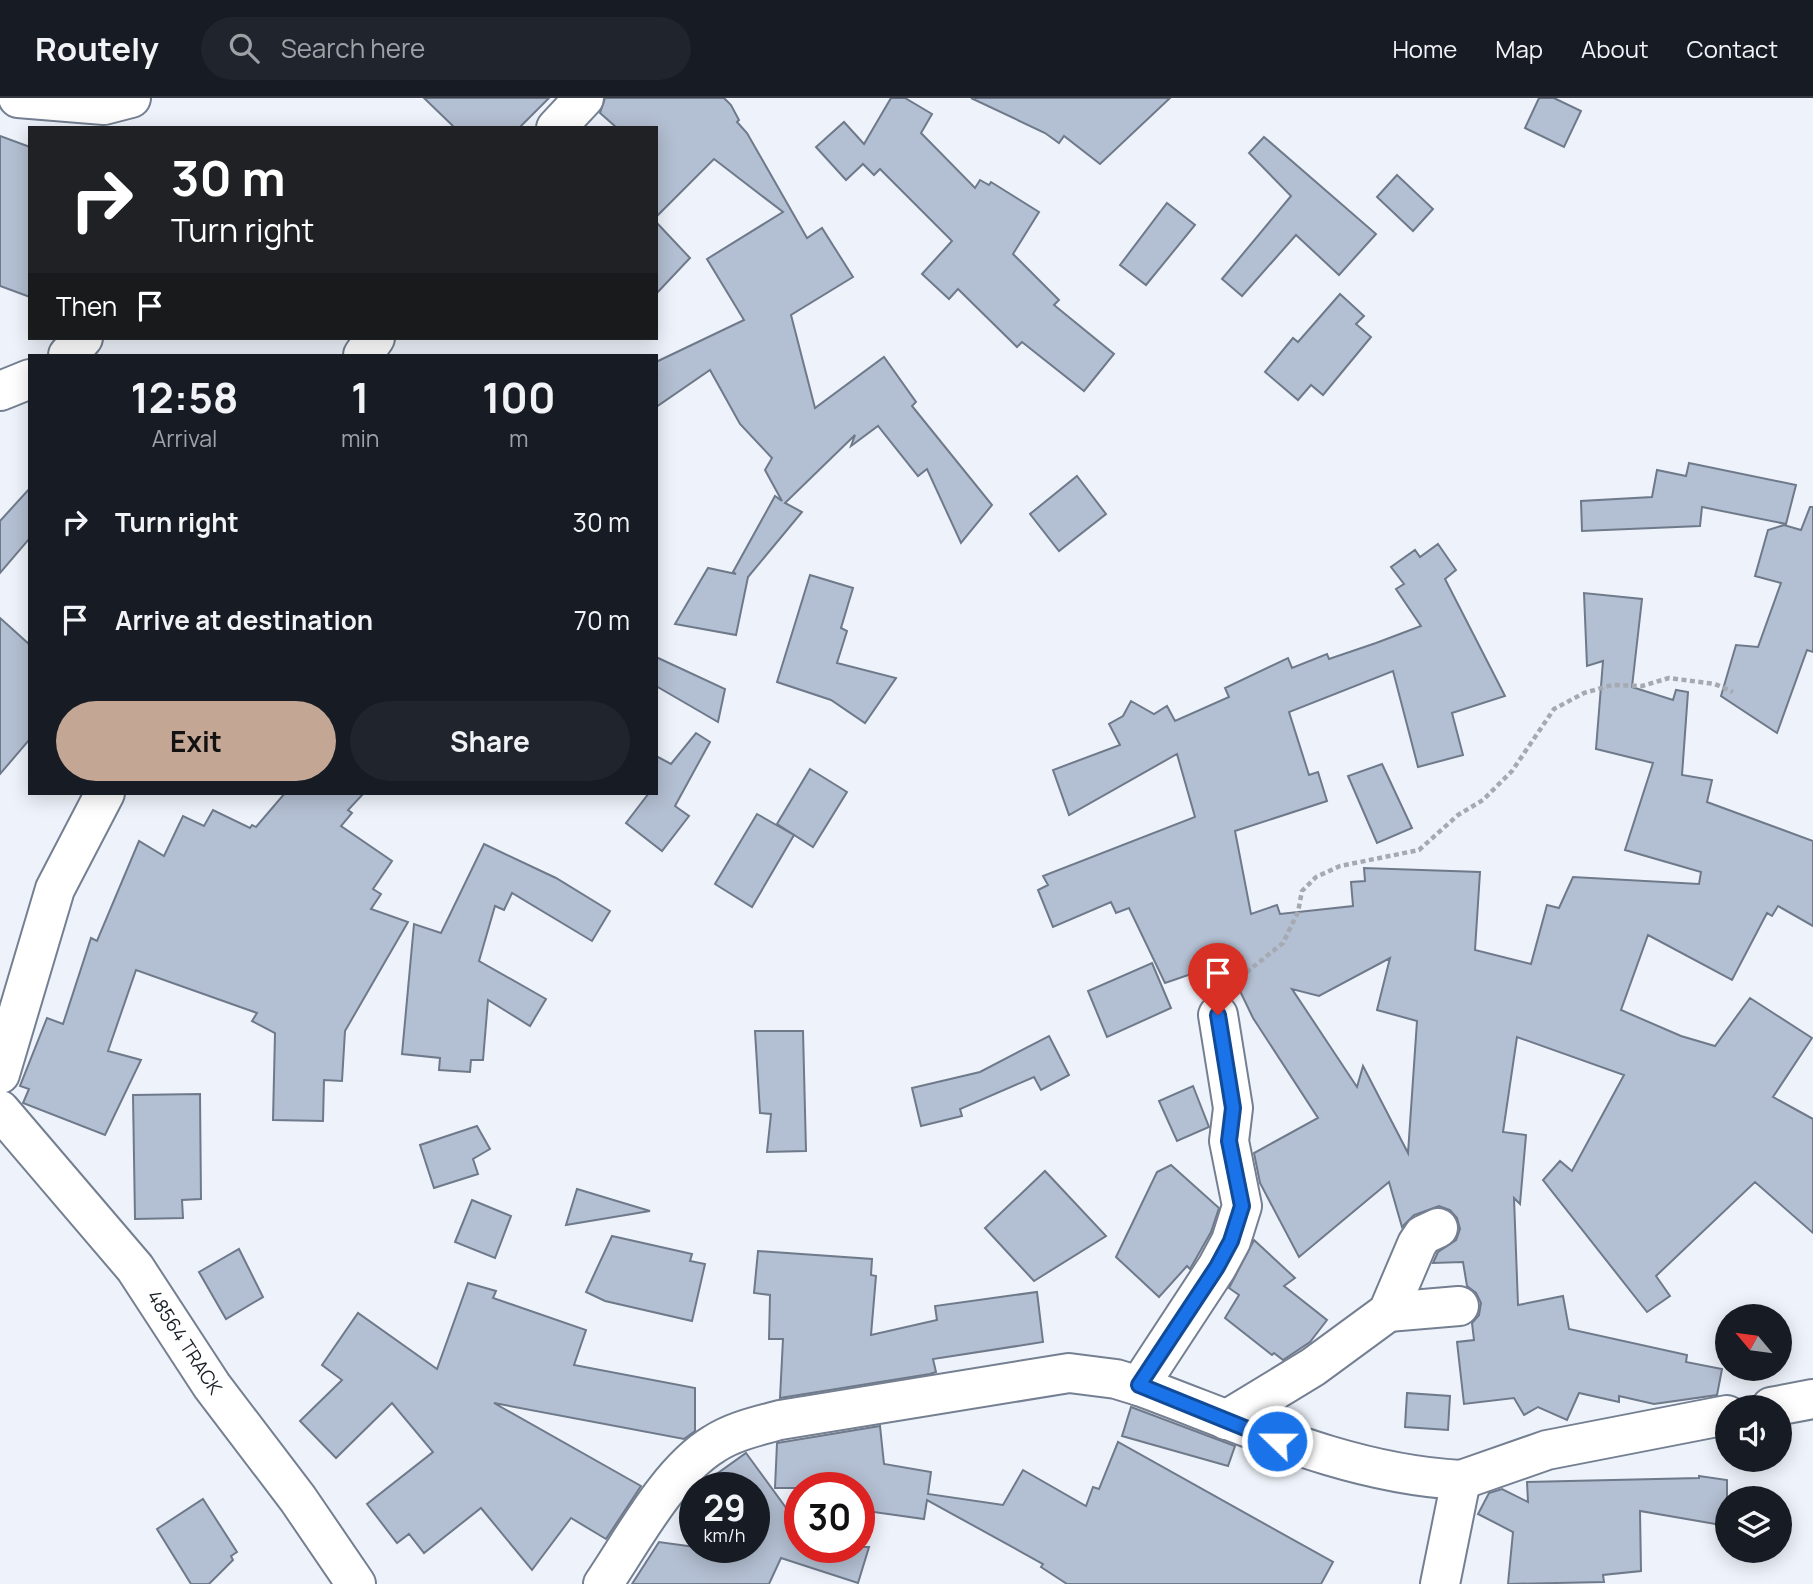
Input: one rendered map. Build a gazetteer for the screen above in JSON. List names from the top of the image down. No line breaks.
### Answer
{"streets":{"street":["48564 TRACK"]},"north":"top left","page":{"header":"Routely","search":"Search here","nav":["Home","Map","About","Contact"],"turn":["30 m","Turn right"],"then":"Then","eta":["12:58","Arrival","1","min","100","m"],"list":[{"name":"Turn right","value":"30 m"},{"name":"Arrive at destination","value":"70 m"}],"buttons":["Exit","Share"],"speed":"29 km/h","limit":"30"}}
